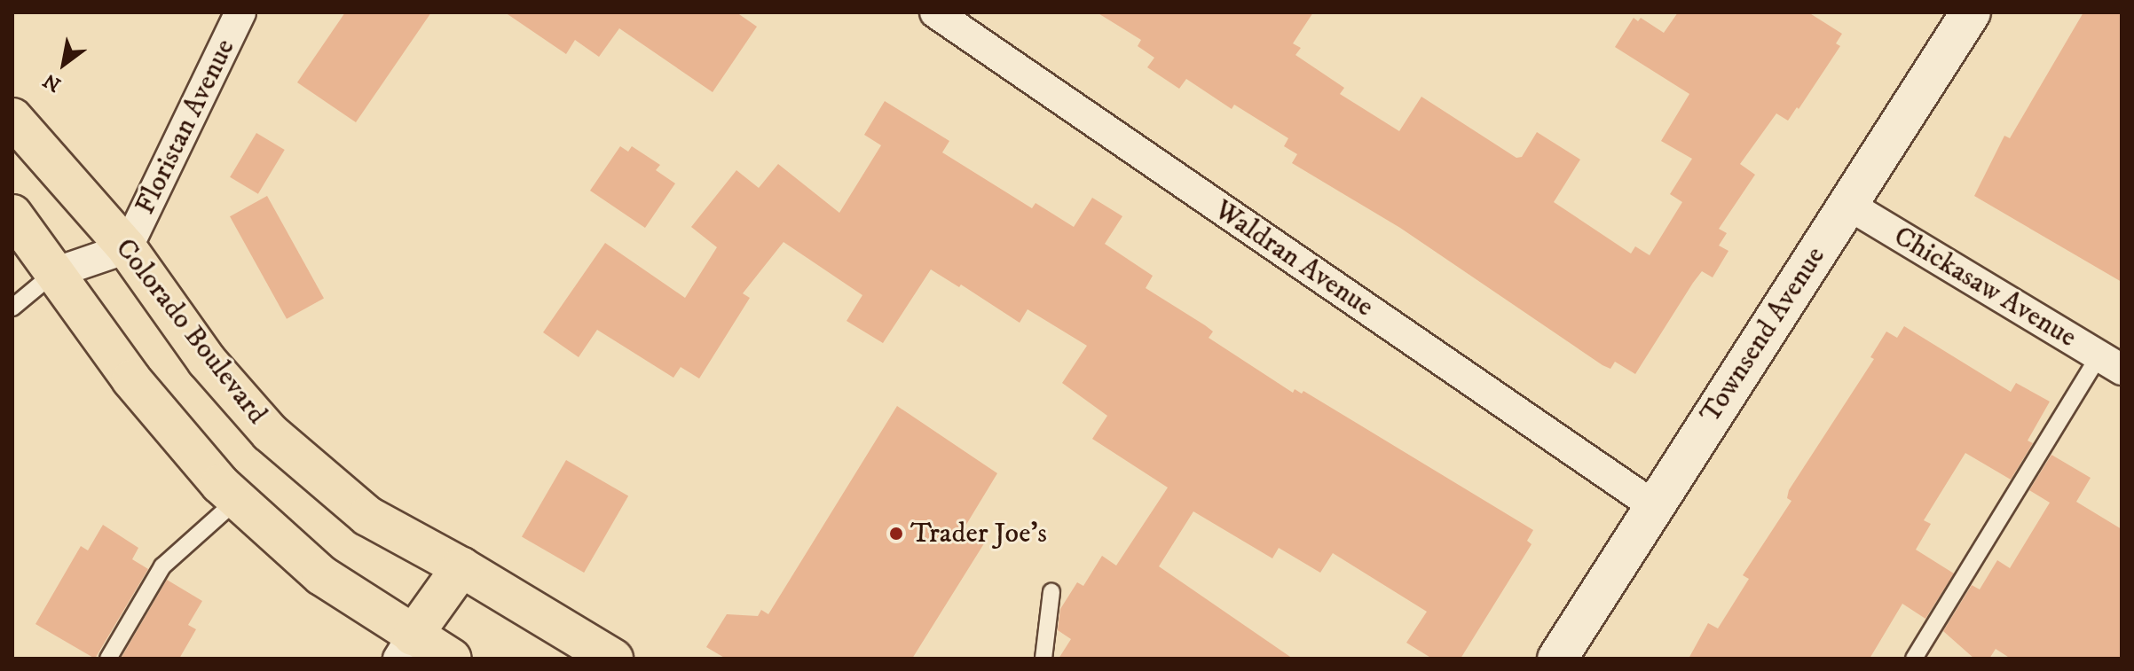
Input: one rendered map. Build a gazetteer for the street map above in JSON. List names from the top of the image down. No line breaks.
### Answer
{"streets":{"main road":["Colorado Boulevard"],"street":["Floristan Avenue","Waldran Avenue","Chickasaw Avenue","Townsend Avenue"]},"crossings":[["Floristan Avenue","Colorado Boulevard"],["Waldran Avenue","Townsend Avenue"],["Chickasaw Avenue","Townsend Avenue"]],"places":["Trader Joe's"],"north":"bottom left"}
